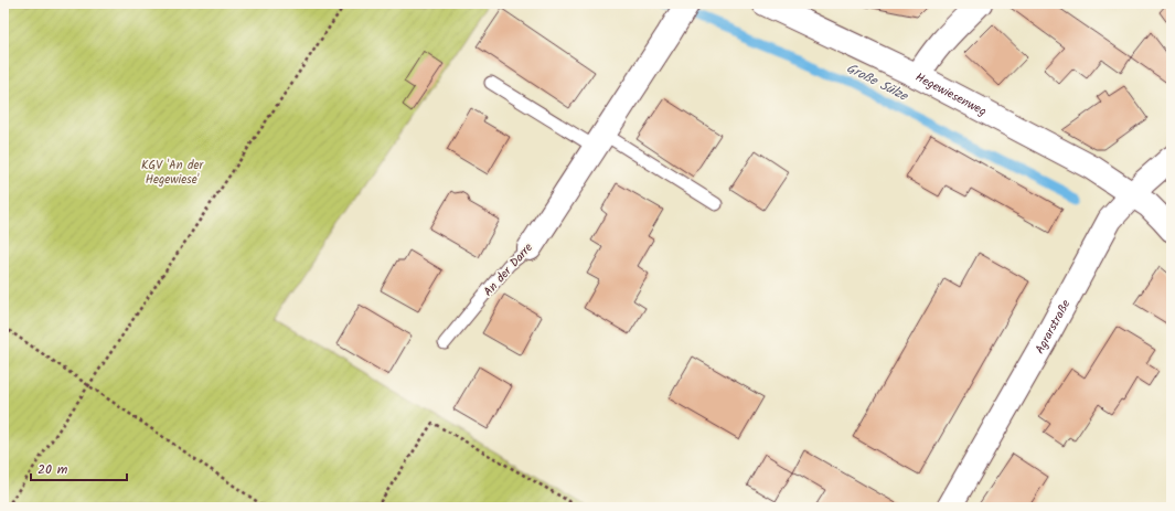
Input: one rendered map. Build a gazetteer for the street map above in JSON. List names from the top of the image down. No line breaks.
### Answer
{"streets":{"street":["Hegewiesenweg","An der Darre","Agrarstraße"]},"crossings":[["Hegewiesenweg","Agrarstraße"]],"water":["Große Sülze"],"parks":["KGV 'An der Hegewiese'"],"scale_bar":"20 m"}
